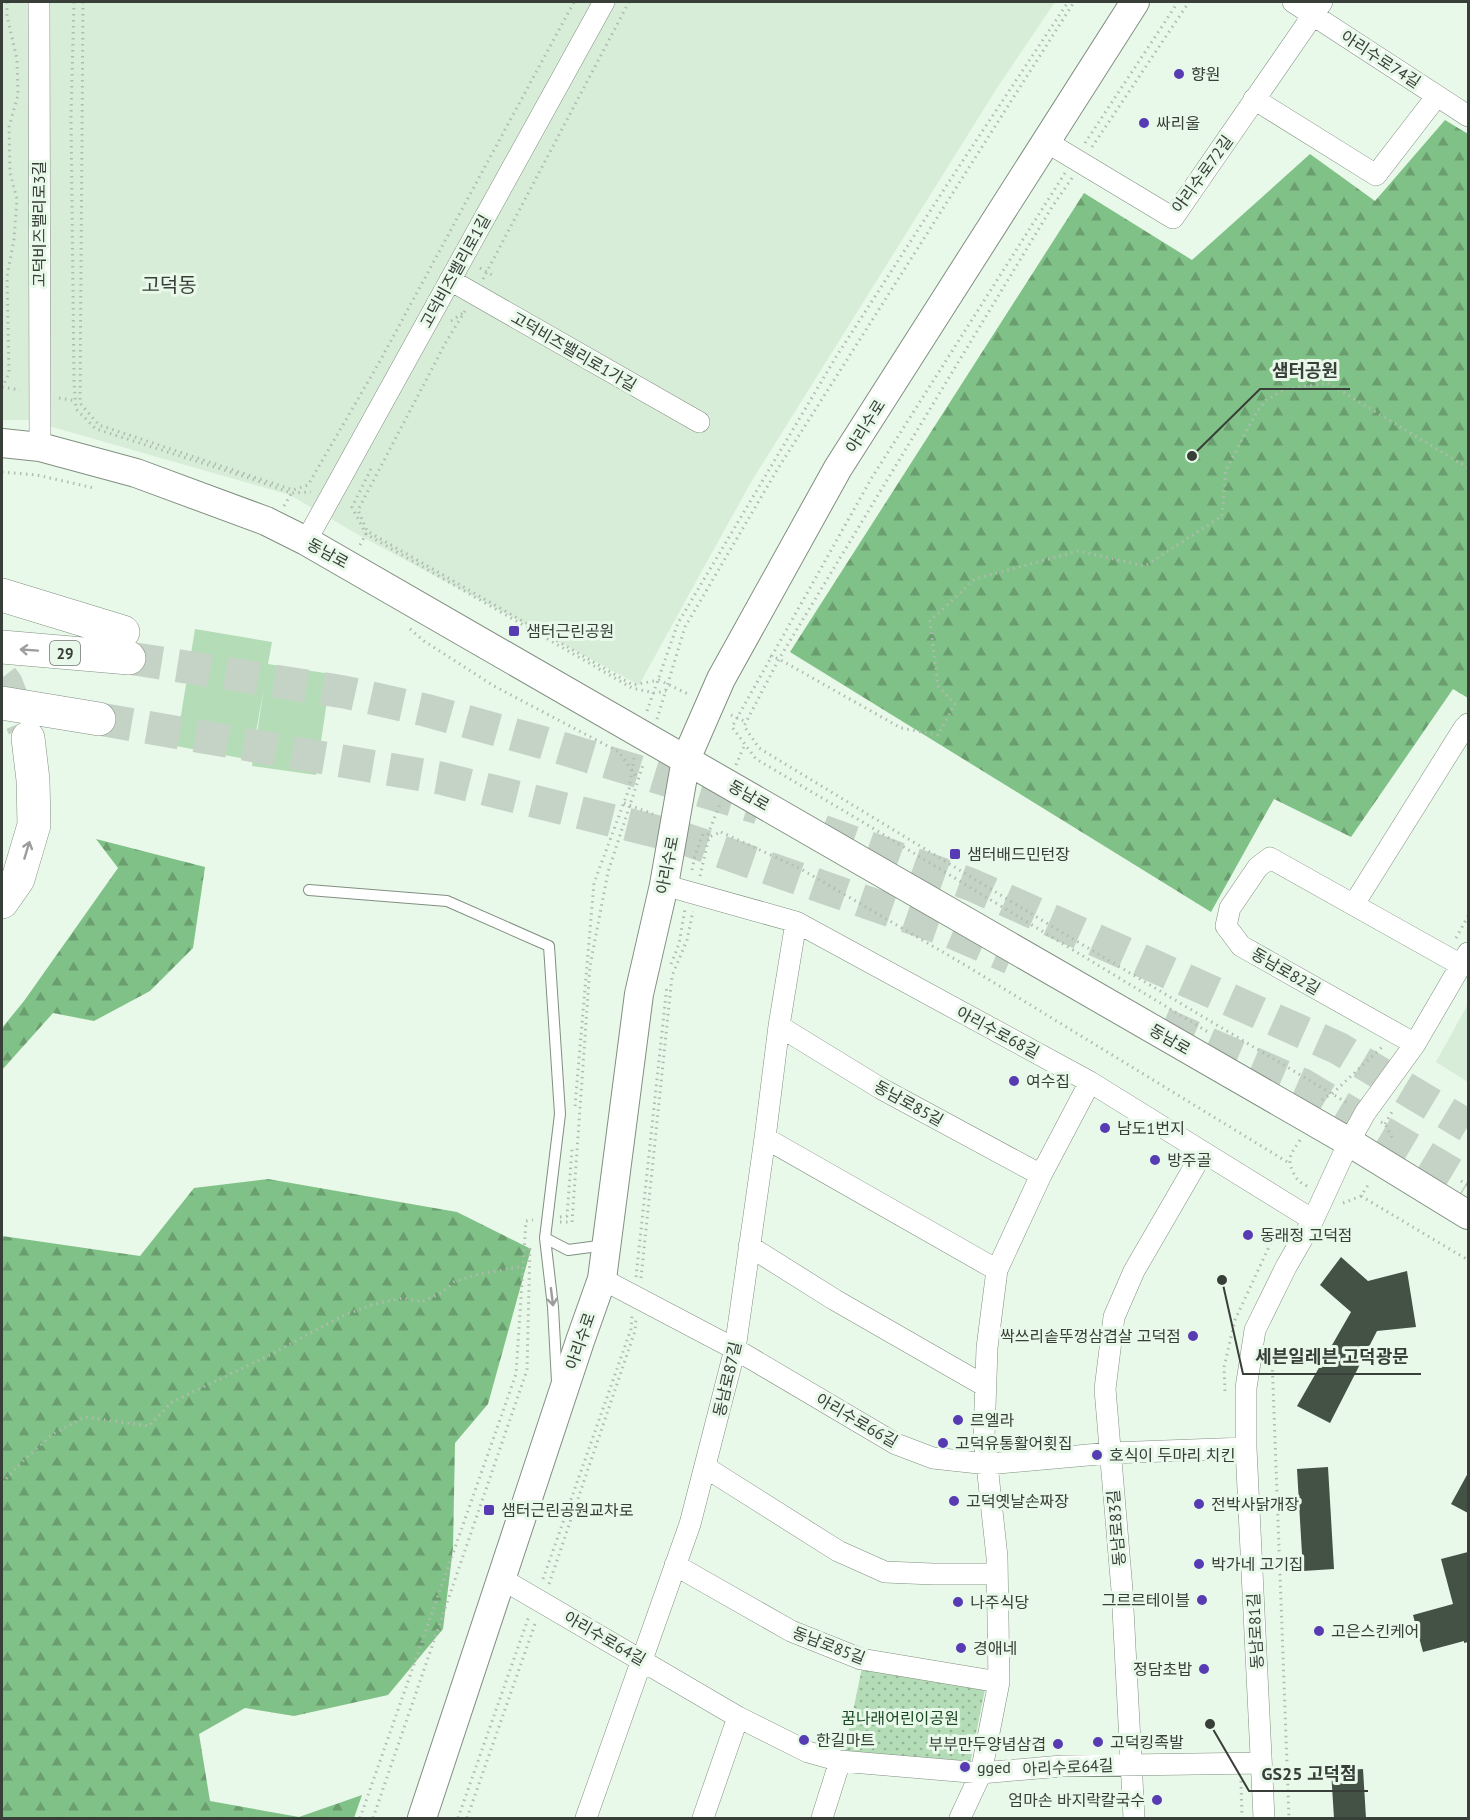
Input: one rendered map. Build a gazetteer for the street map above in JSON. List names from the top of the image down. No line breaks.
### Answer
{"streets":{"highway":["29"],"main road":["아리수로","동남로"],"street":["아리수로74길","아리수로72길","고덕비즈밸리로3길","고덕비즈밸리로1길","고덕비즈밸리로1가길","동남로82길","아리수로68길","동남로85길","동남로87길","아리수로66길","동남로83길","동남로81길","아리수로64길"]},"crossings":[["아리수로74길","아리수로72길"],["아리수로72길","아리수로"],["고덕비즈밸리로3길","동남로"],["고덕비즈밸리로1길","고덕비즈밸리로1가길"],["고덕비즈밸리로1길","동남로"],["아리수로","동남로"],["아리수로","아리수로68길"],["아리수로","아리수로66길"],["아리수로","아리수로64길"],["동남로","동남로82길"],["동남로","동남로81길"],["동남로82길","동남로81길"],["아리수로68길","동남로87길"],["아리수로68길","동남로83길"],["아리수로68길","동남로81길"],["동남로85길","동남로87길"],["동남로87길","아리수로66길"],["동남로87길","아리수로64길"],["아리수로66길","동남로83길"],["아리수로66길","동남로81길"],["동남로83길","아리수로64길"],["동남로81길","아리수로64길"]],"districts":["고덕동"],"parks":["꿈나래어린이공원"],"places":{"other":["향원","싸리울","샘터공원","여수집","남도1번지","방주골","동래정 고덕점","세븐일레븐 고덕광문","싹쓰리솥뚜껑삼겹살 고덕점","르엘라","고덕유통활어횟집","호식이 두마리 치킨","고덕옛날손짜장","전박사닭개장","박가네 고기집","그르르테이블","나주식당","고은스킨케어","경애네","정담초밥","GS25 고덕점","한길마트","고덕킹족발","부부만두양념삼겹","gged","엄마손 바지락칼국수"],"transit":["샘터근린공원","샘터배드민턴장","샘터근린공원교차로"]}}
